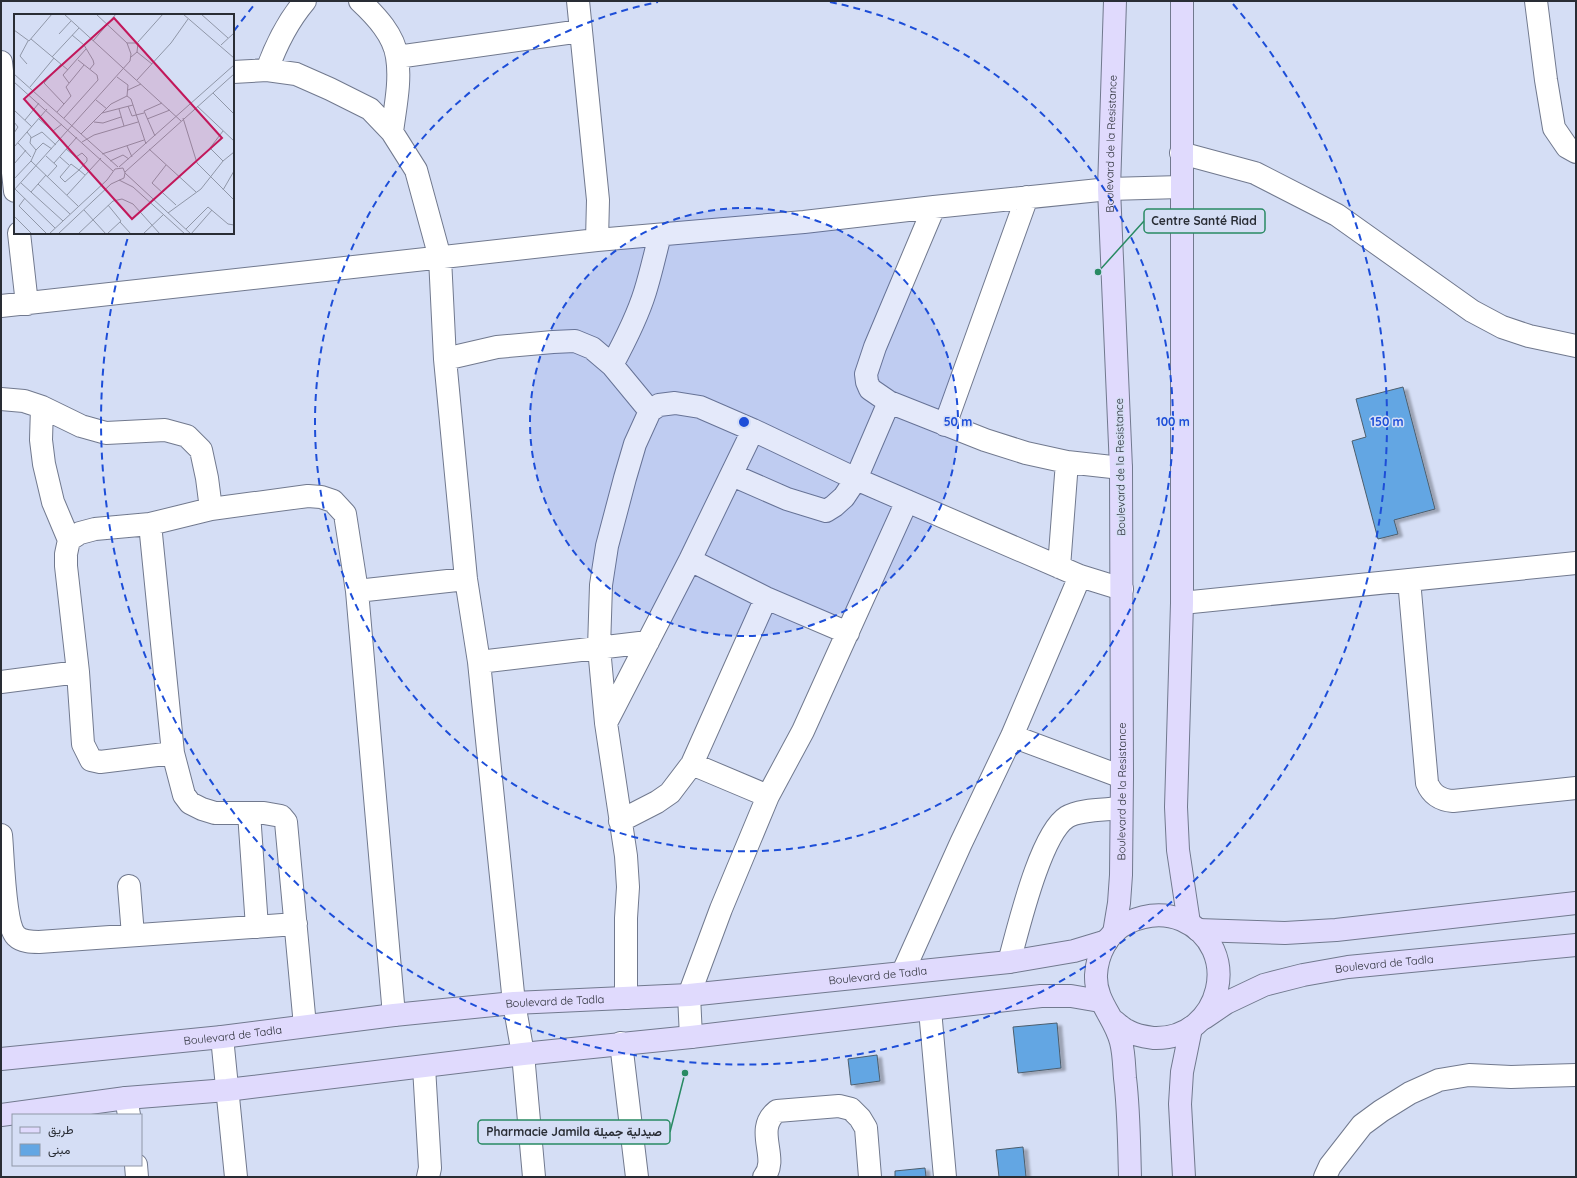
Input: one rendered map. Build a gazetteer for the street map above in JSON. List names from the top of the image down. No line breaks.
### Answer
{"streets":{"main road":["Boulevard de la Resistance","Boulevard de Tadla"]},"crossings":[["Boulevard de la Resistance","Boulevard de Tadla"]],"places":["Centre Santé Riad","Pharmacie Jamila صيدلية جميلة"],"legend":["طريق","مبنى"],"rings":["50 m","100 m","150 m"]}
